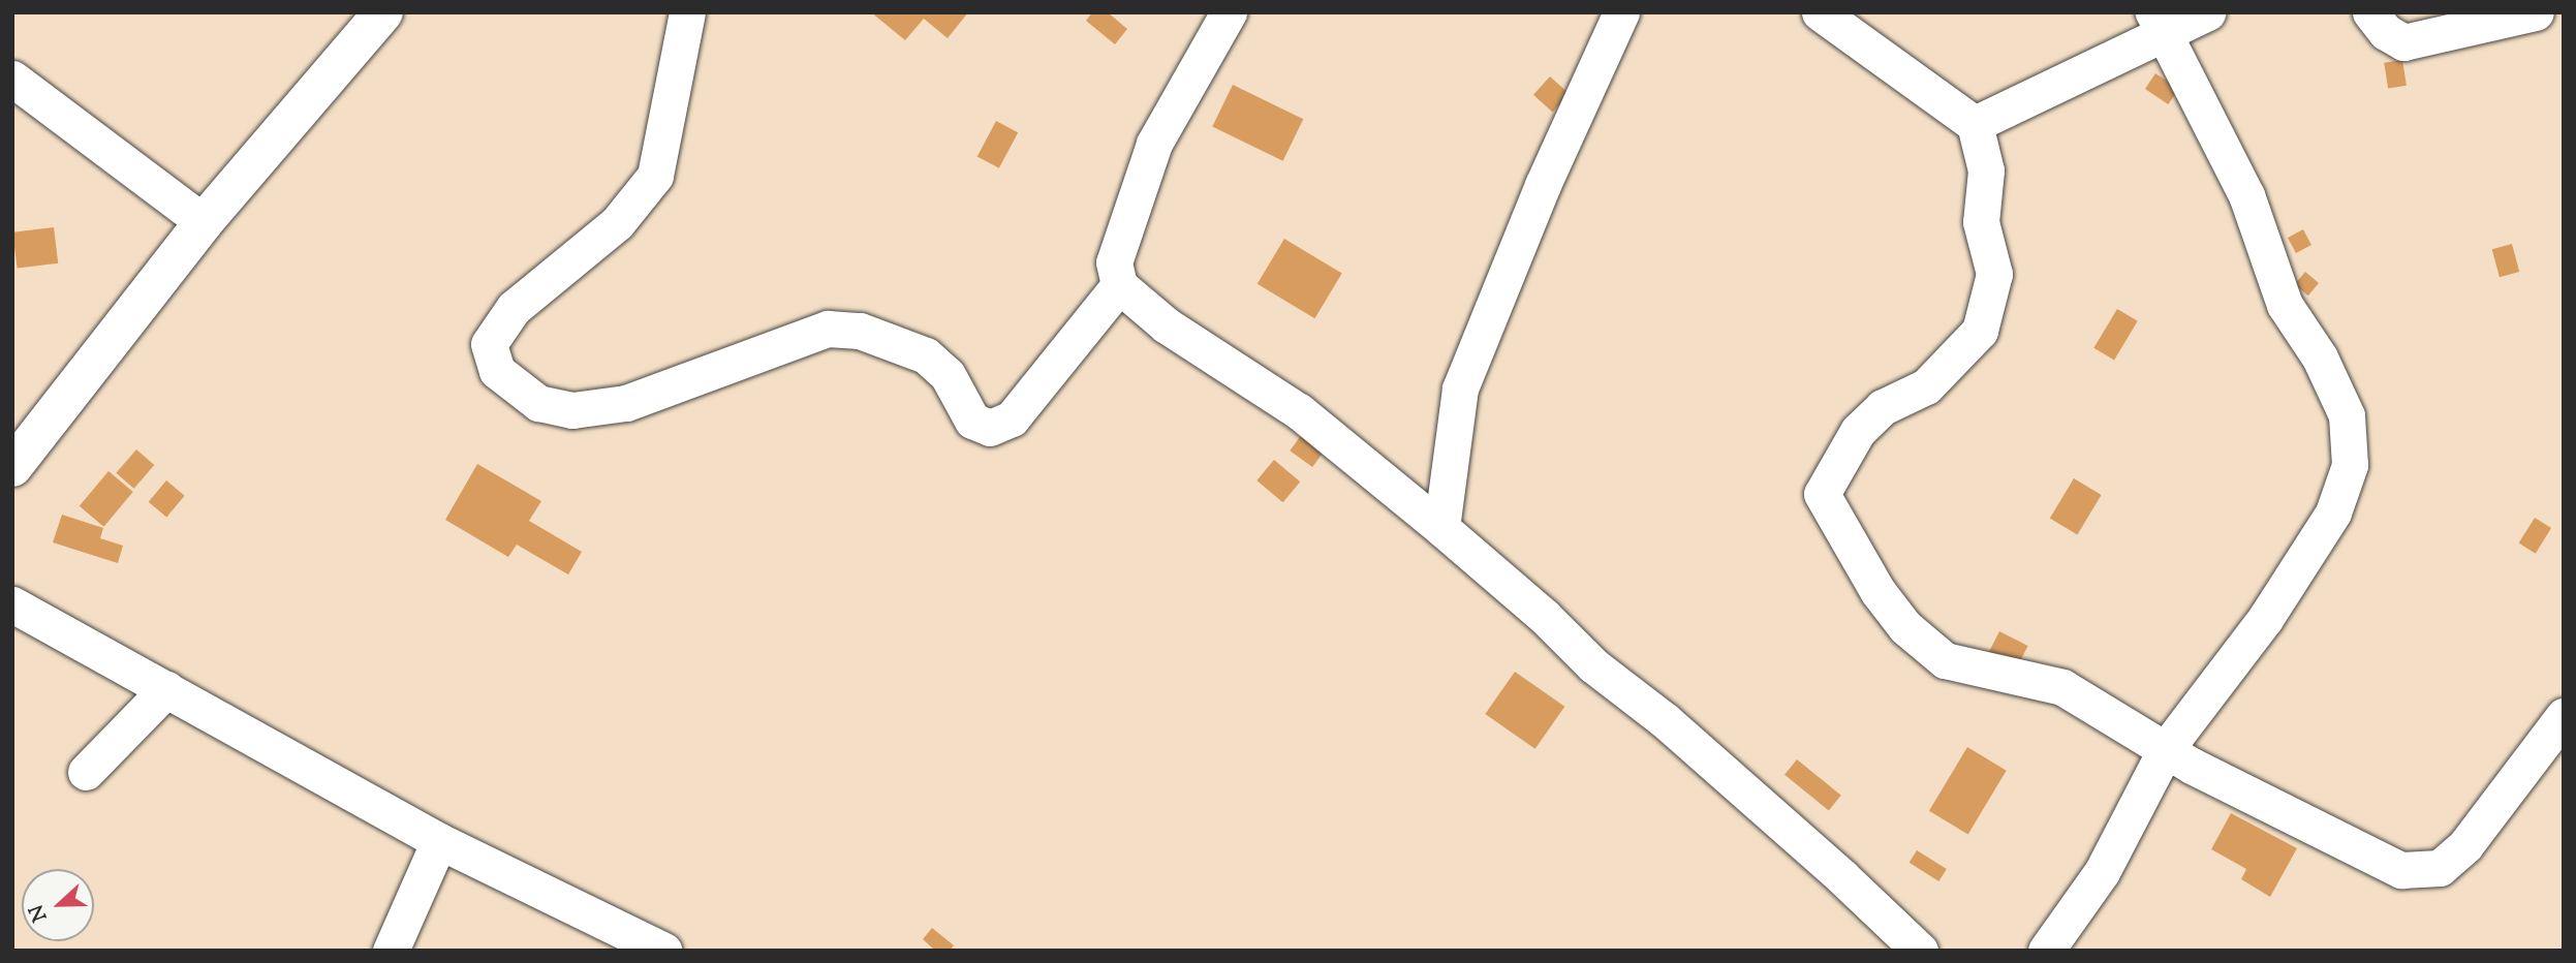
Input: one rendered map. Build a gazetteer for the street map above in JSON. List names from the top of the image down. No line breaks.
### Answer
{"north":"left"}
